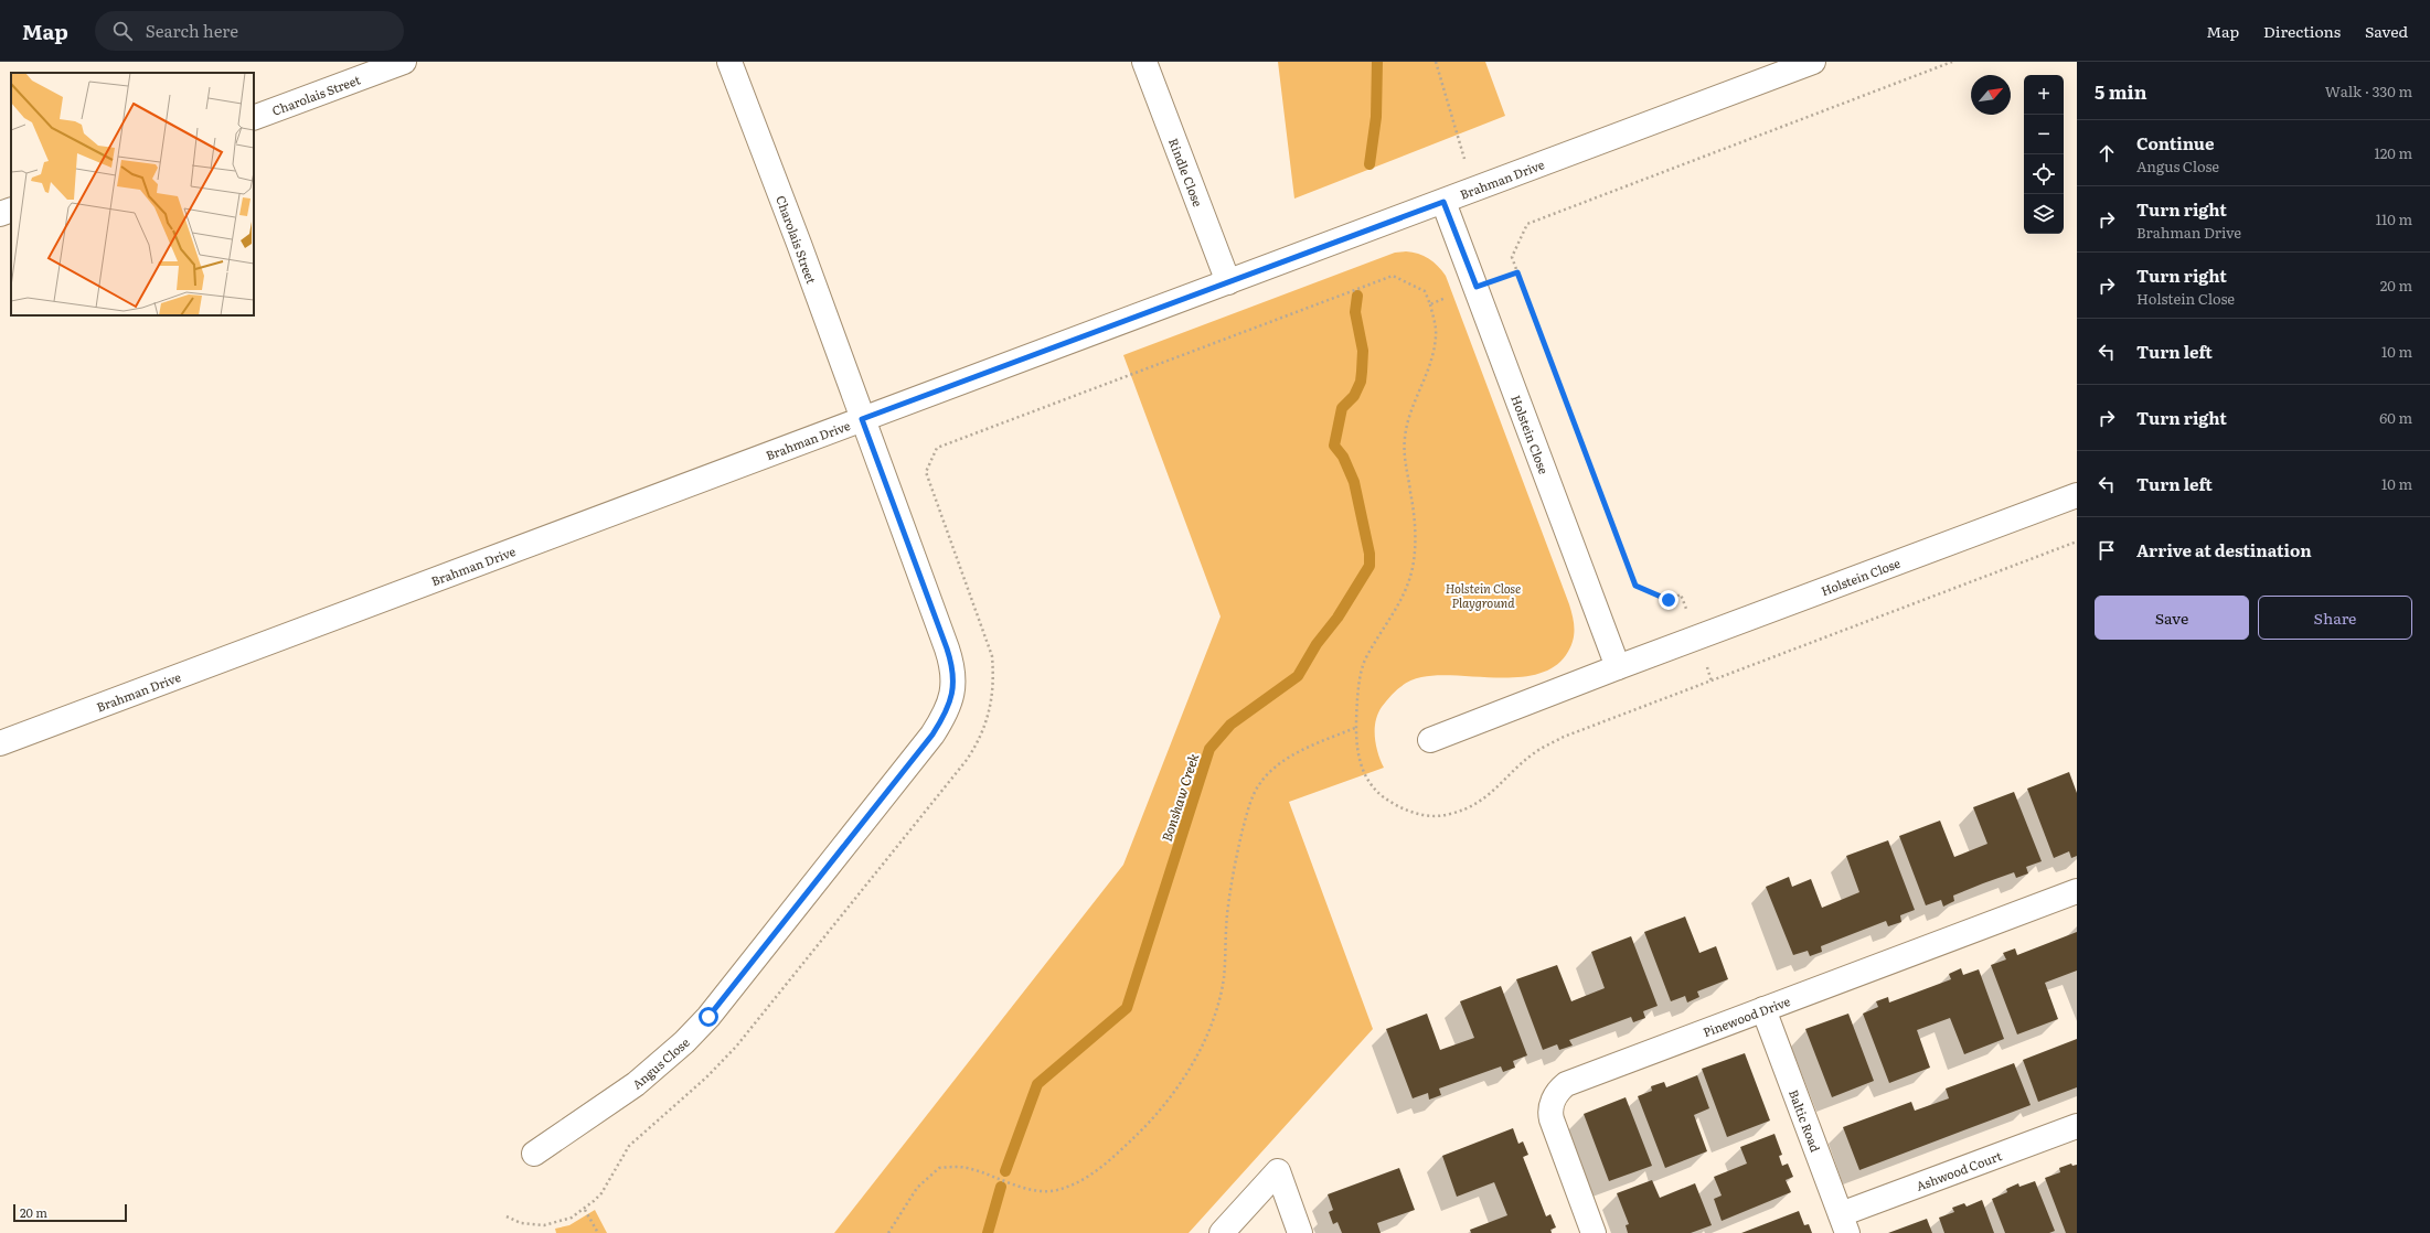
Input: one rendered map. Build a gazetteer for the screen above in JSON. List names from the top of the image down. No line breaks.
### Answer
{"streets":{"street":["Charolais Street","Rindle Close","Brahman Drive","Holstein Close","Pinewood Drive","Angus Close","Baltic Road","Ashwood Court"]},"crossings":[["Charolais Street","Brahman Drive"],["Charolais Street","Angus Close"],["Rindle Close","Brahman Drive"],["Brahman Drive","Holstein Close"],["Brahman Drive","Angus Close"],["Pinewood Drive","Baltic Road"],["Baltic Road","Ashwood Court"]],"water":["Bonshaw Creek"],"parks":["Holstein Close Playground"],"scale_bar":"20 m","north":"top right","page":{"header":"Map","search":"Search here","nav":["Map","Directions","Saved"],"heading":["5 min","Walk · 330 m"],"map_buttons":["+","−"],"list":[["Continue","Angus Close","120 m"],["Turn right","Brahman Drive","110 m"],["Turn right","Holstein Close","20 m"],["Turn left","10 m"],["Turn right","60 m"],["Turn left","10 m"],"Arrive at destination"],"buttons":["Save","Share"],"scale":"20 m"}}
